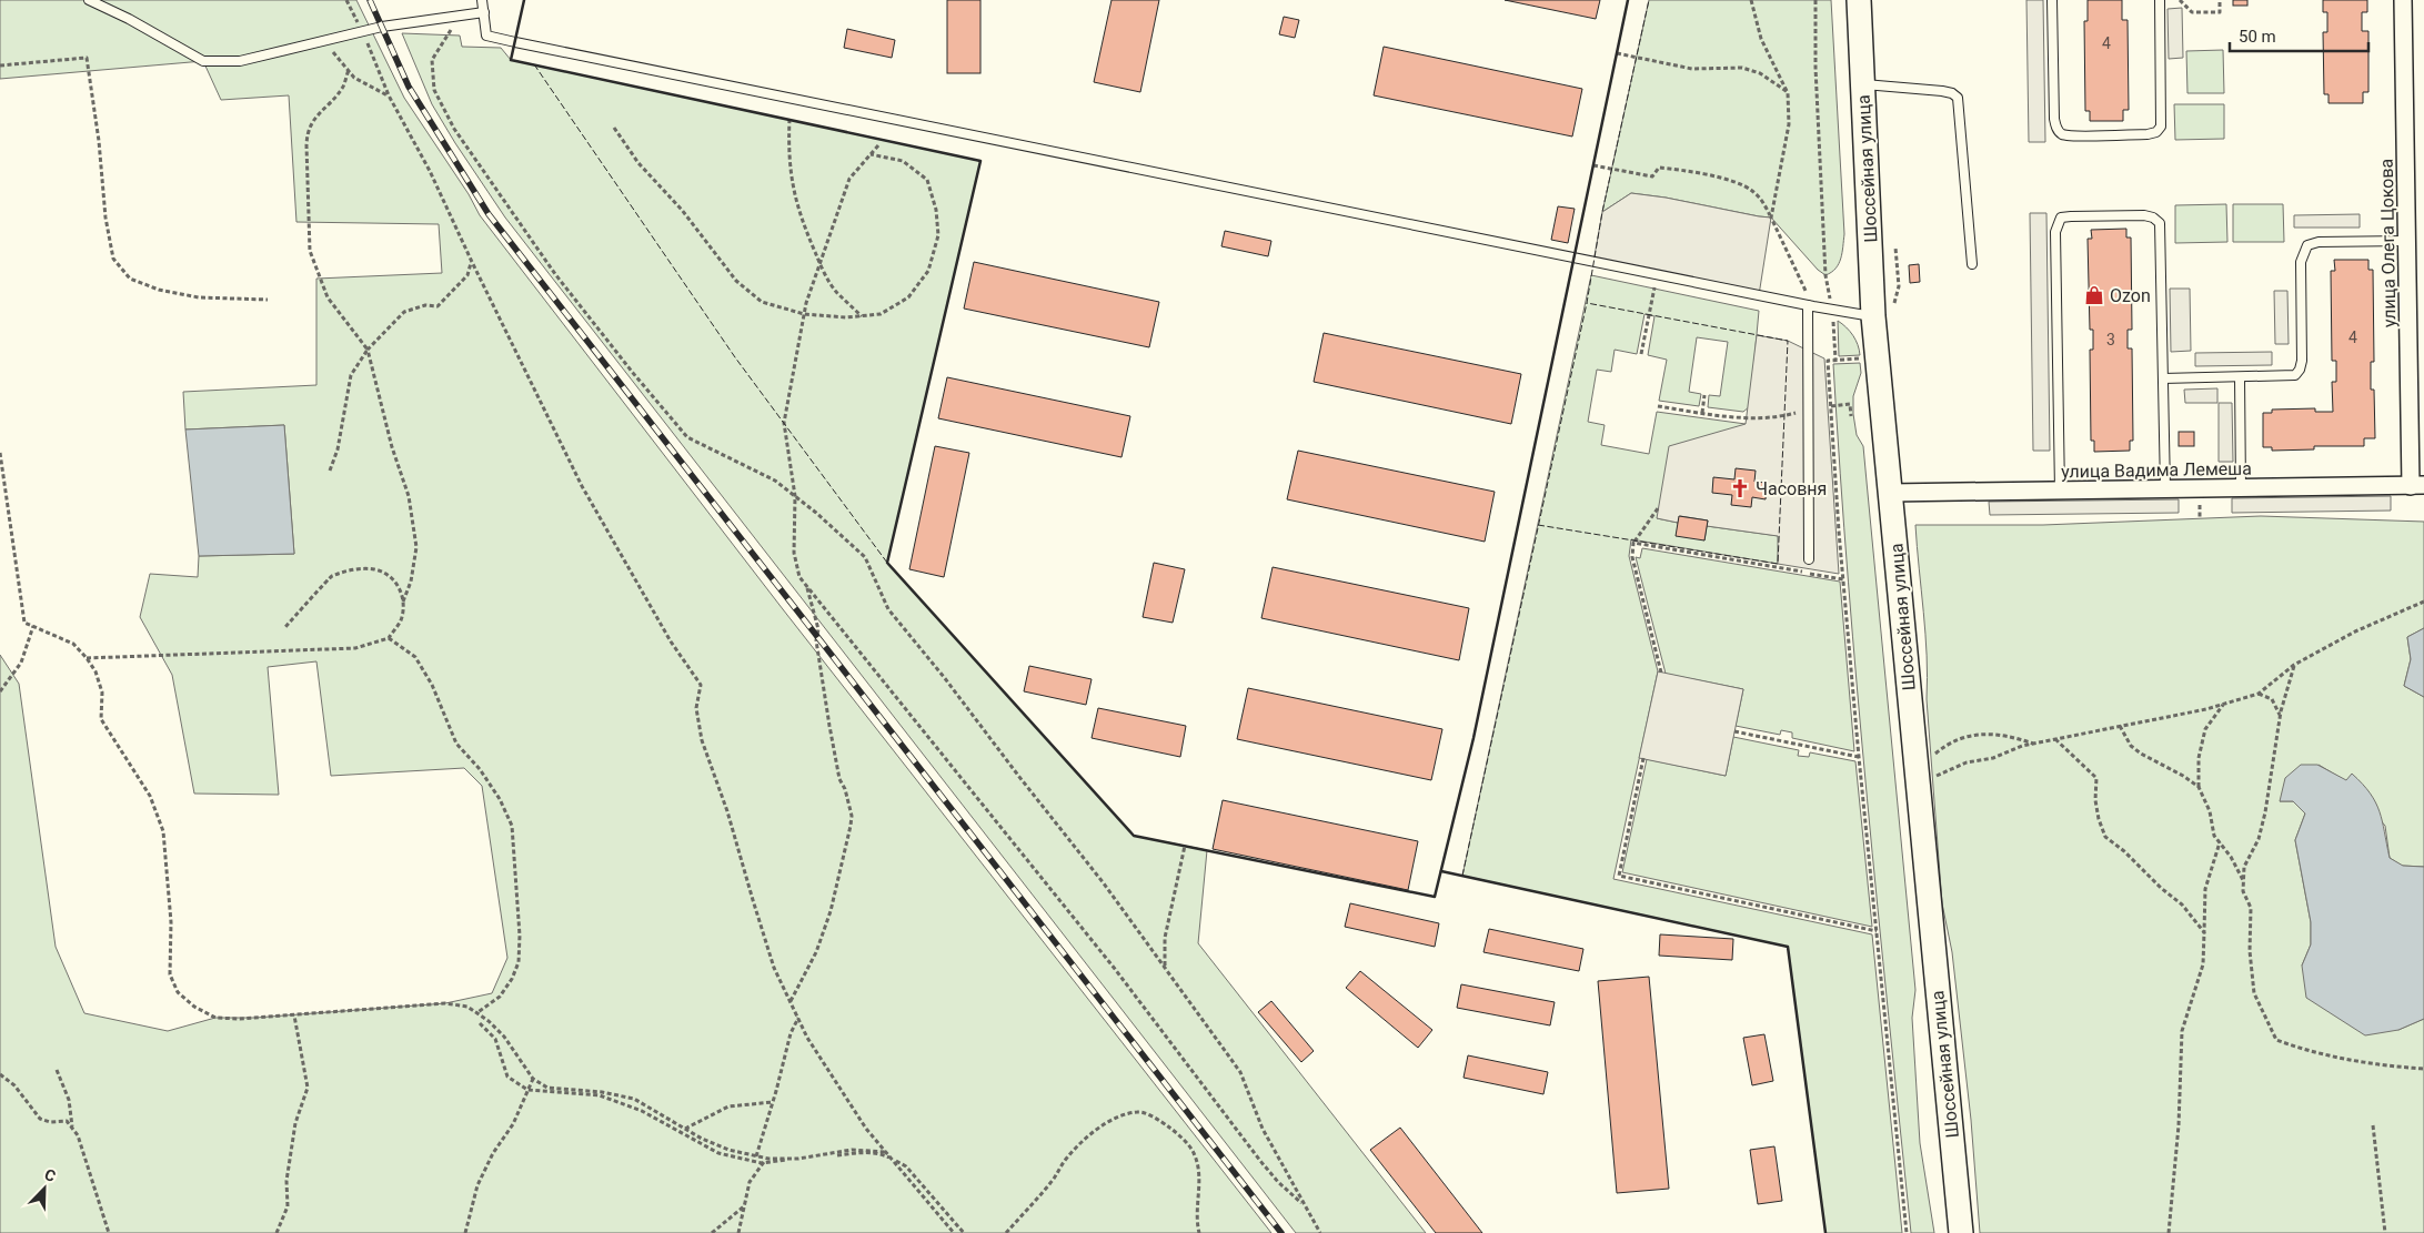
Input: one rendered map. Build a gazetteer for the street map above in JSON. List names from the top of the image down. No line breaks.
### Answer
{"streets":{"main road":["Шоссейная улица"],"street":["улица Олега Цокова","улица Вадима Лемеша"]},"crossings":[["Шоссейная улица","улица Вадима Лемеша"],["улица Олега Цокова","улица Вадима Лемеша"]],"places":{"shop":["Ozon"],"church":["Часовня"]},"house_numbers":["4","4","3"],"scale_bar":"50 m","north":"top right"}
